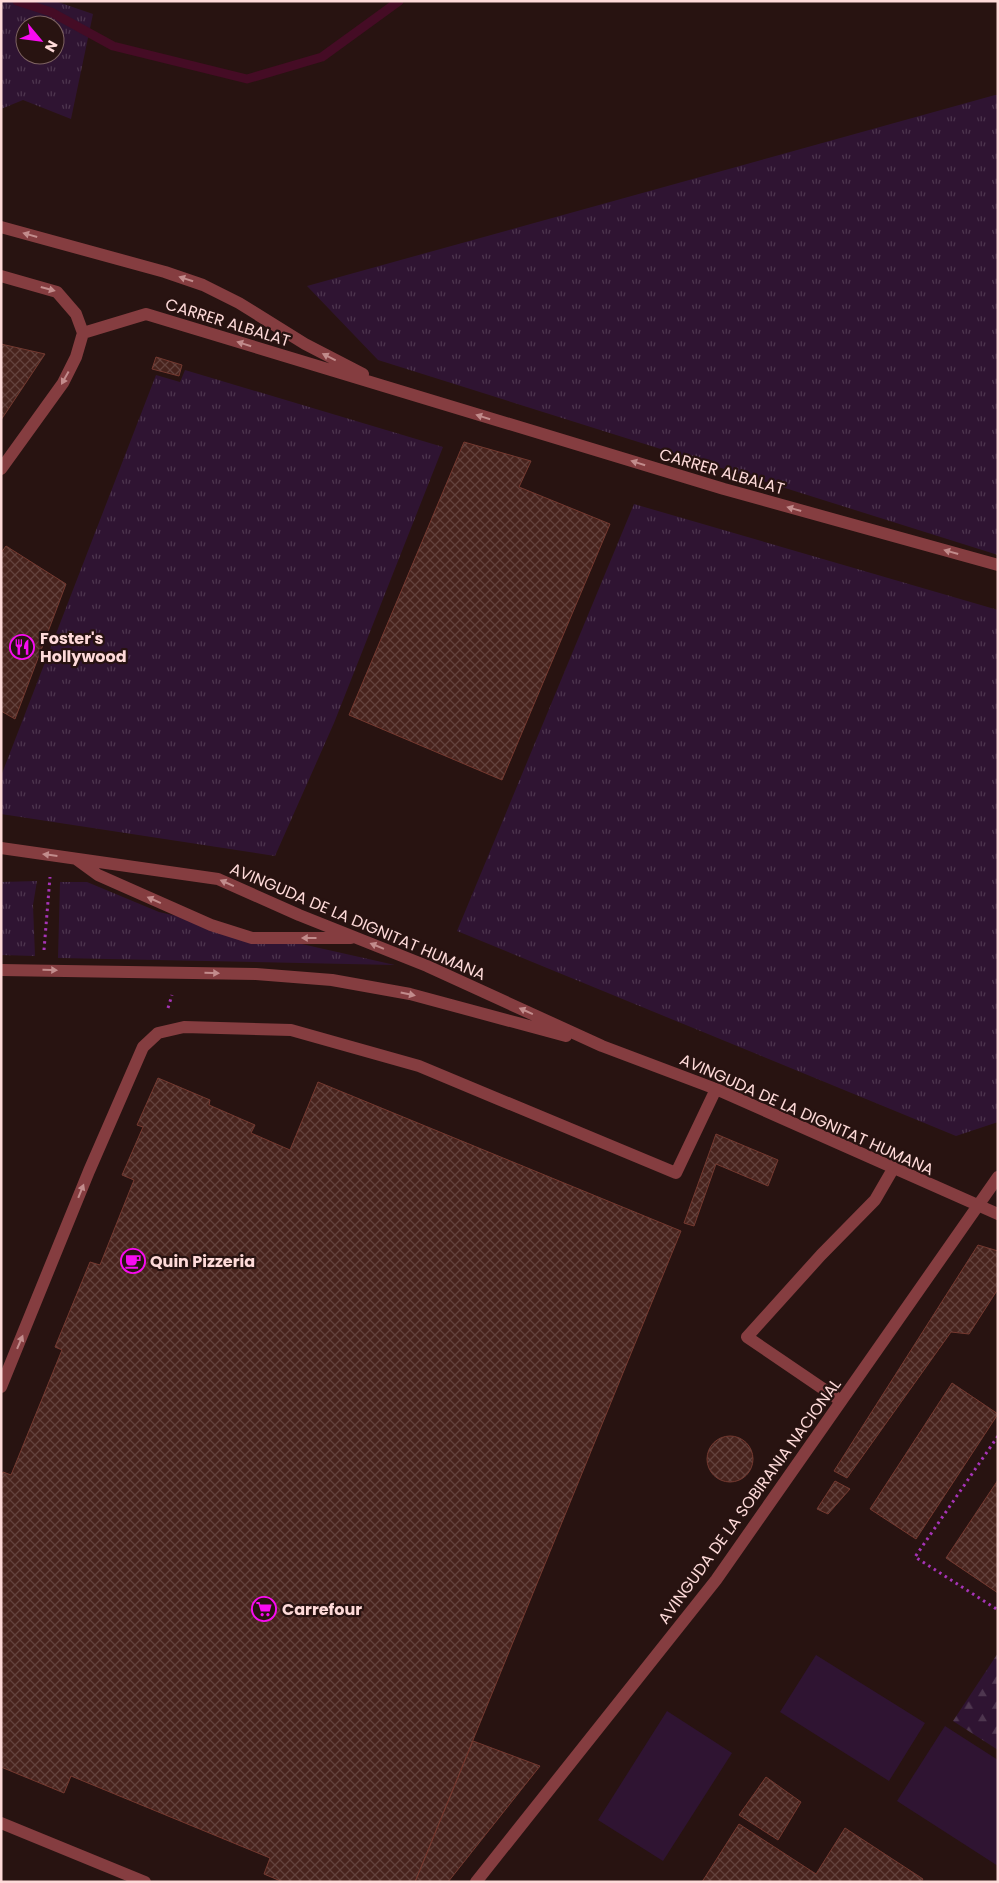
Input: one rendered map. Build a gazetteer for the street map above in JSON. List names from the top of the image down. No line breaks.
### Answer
{"streets":{"street":["CARRER ALBALAT","AVINGUDA DE LA DIGNITAT HUMANA","AVINGUDA DE LA SOBIRANIA NACIONAL"]},"crossings":[["AVINGUDA DE LA DIGNITAT HUMANA","AVINGUDA DE LA SOBIRANIA NACIONAL"]],"one_way":["CARRER ALBALAT"],"places":{"restaurant":["Foster's Hollywood"],"cafe":["Quin Pizzeria"],"supermarket":["Carrefour"]},"north":"bottom right"}
